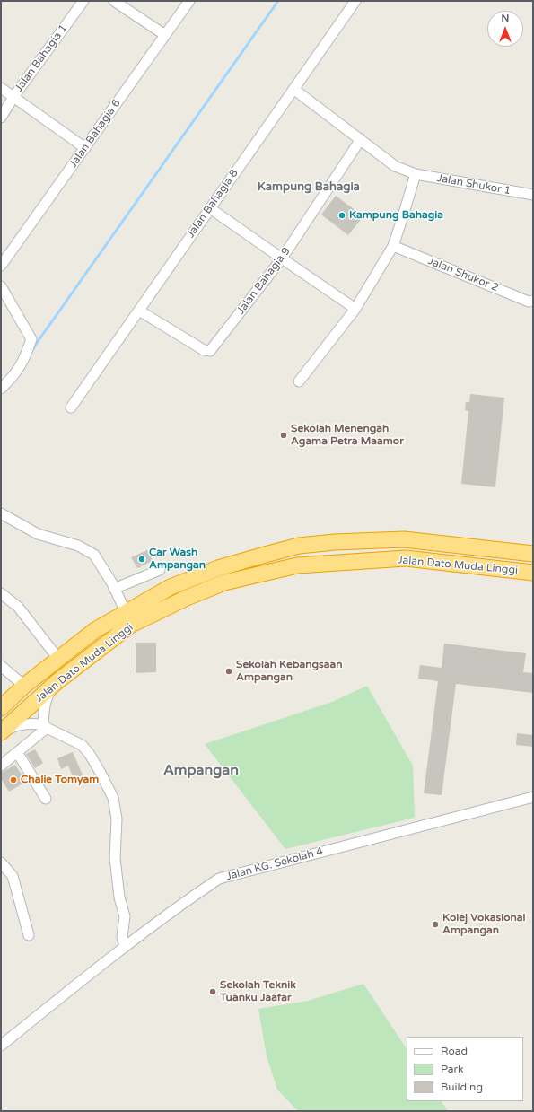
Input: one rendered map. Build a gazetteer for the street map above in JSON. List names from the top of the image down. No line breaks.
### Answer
{"streets":{"highway":["Jalan Dato Muda Linggi"],"street":["Jalan Bahagia 1","Jalan Bahagia 6","Jalan Shukor 1","Jalan Bahagia 8","Jalan Shukor 2","Jalan Bahagia 9","Jalan KG. Sekolah 4"]},"crossings":[["Jalan Shukor 1","Jalan Bahagia 8"],["Jalan Shukor 1","Jalan Bahagia 9"],["Jalan Bahagia 8","Jalan Bahagia 9"]],"districts":["Kampung Bahagia","Ampangan"],"places":["Kampung Bahagia","Sekolah Menengah Agama Petra Maamor","Car Wash Ampangan","Sekolah Kebangsaan Ampangan","Chalie Tomyam","Kolej Vokasional Ampangan","Sekolah Teknik Tuanku Jaafar"],"legend":["Road","Park","Building"],"north":"top"}
